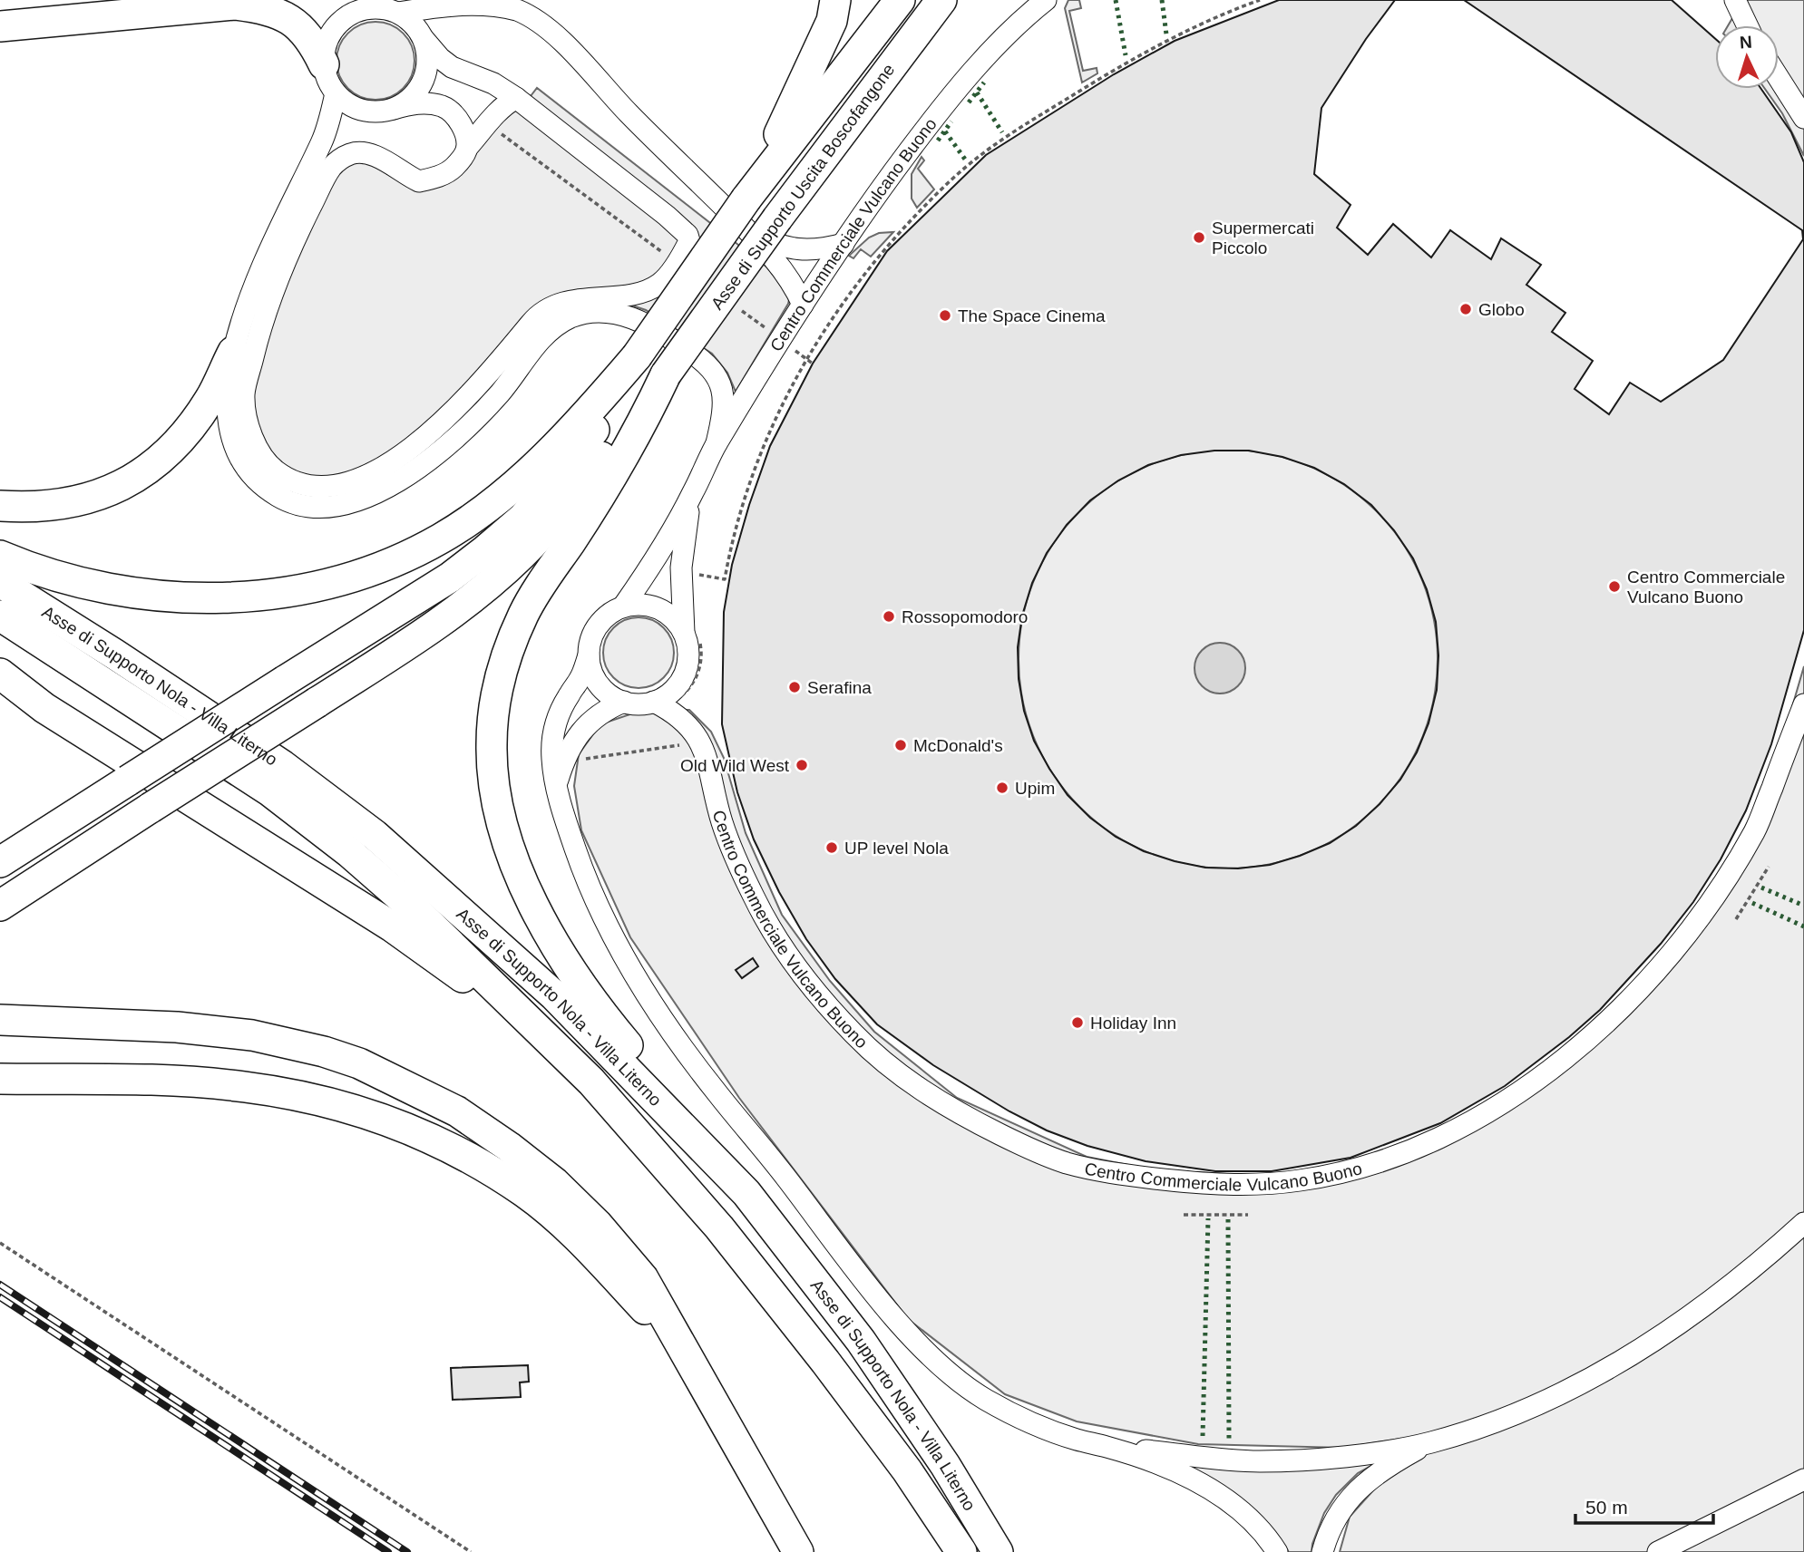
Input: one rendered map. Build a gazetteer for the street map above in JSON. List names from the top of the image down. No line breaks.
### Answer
{"streets":{"highway":["Asse di Supporto Uscita Boscofangone","Asse di Supporto Nola - Villa Literno"],"street":["Centro Commerciale Vulcano Buono"]},"places":["Supermercati Piccolo","Globo","The Space Cinema","Centro Commerciale Vulcano Buono","Rossopomodoro","Serafina","McDonald's","Old Wild West","Upim","UP level Nola","Holiday Inn"],"scale_bar":"50 m","north":"top"}
